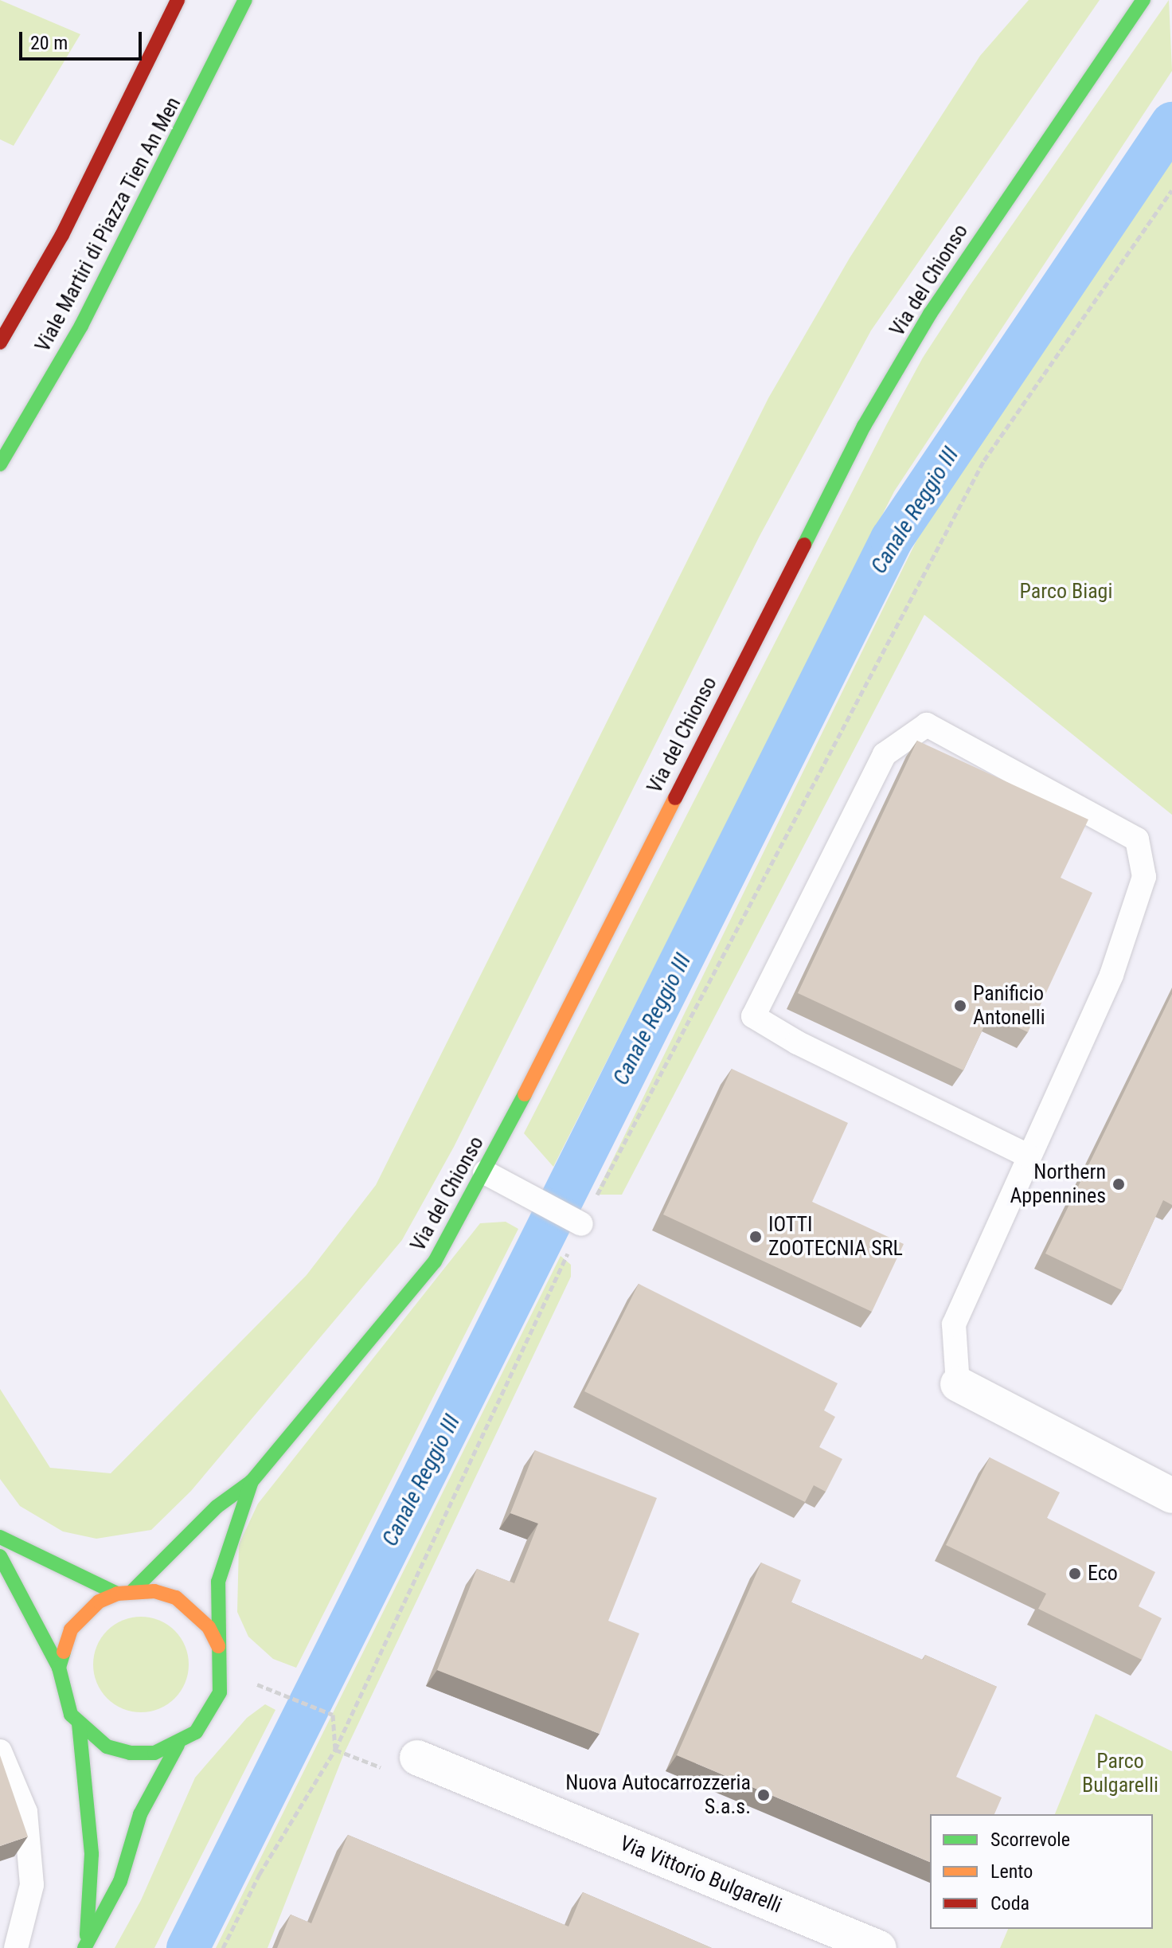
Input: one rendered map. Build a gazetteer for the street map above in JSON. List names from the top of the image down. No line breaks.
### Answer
{"streets":{"main road":["Viale Martiri di Piazza Tien An Men","Via del Chionso"],"street":["Via Vittorio Bulgarelli"]},"water":["Canale Reggio III"],"parks":["Parco Biagi","Parco Bulgarelli"],"places":["Panificio Antonelli","Northern Appennines","IOTTI ZOOTECNIA SRL","Eco","Nuova Autocarrozzeria S.a.s."],"legend":["Scorrevole","Lento","Coda"],"scale_bar":"20 m"}
